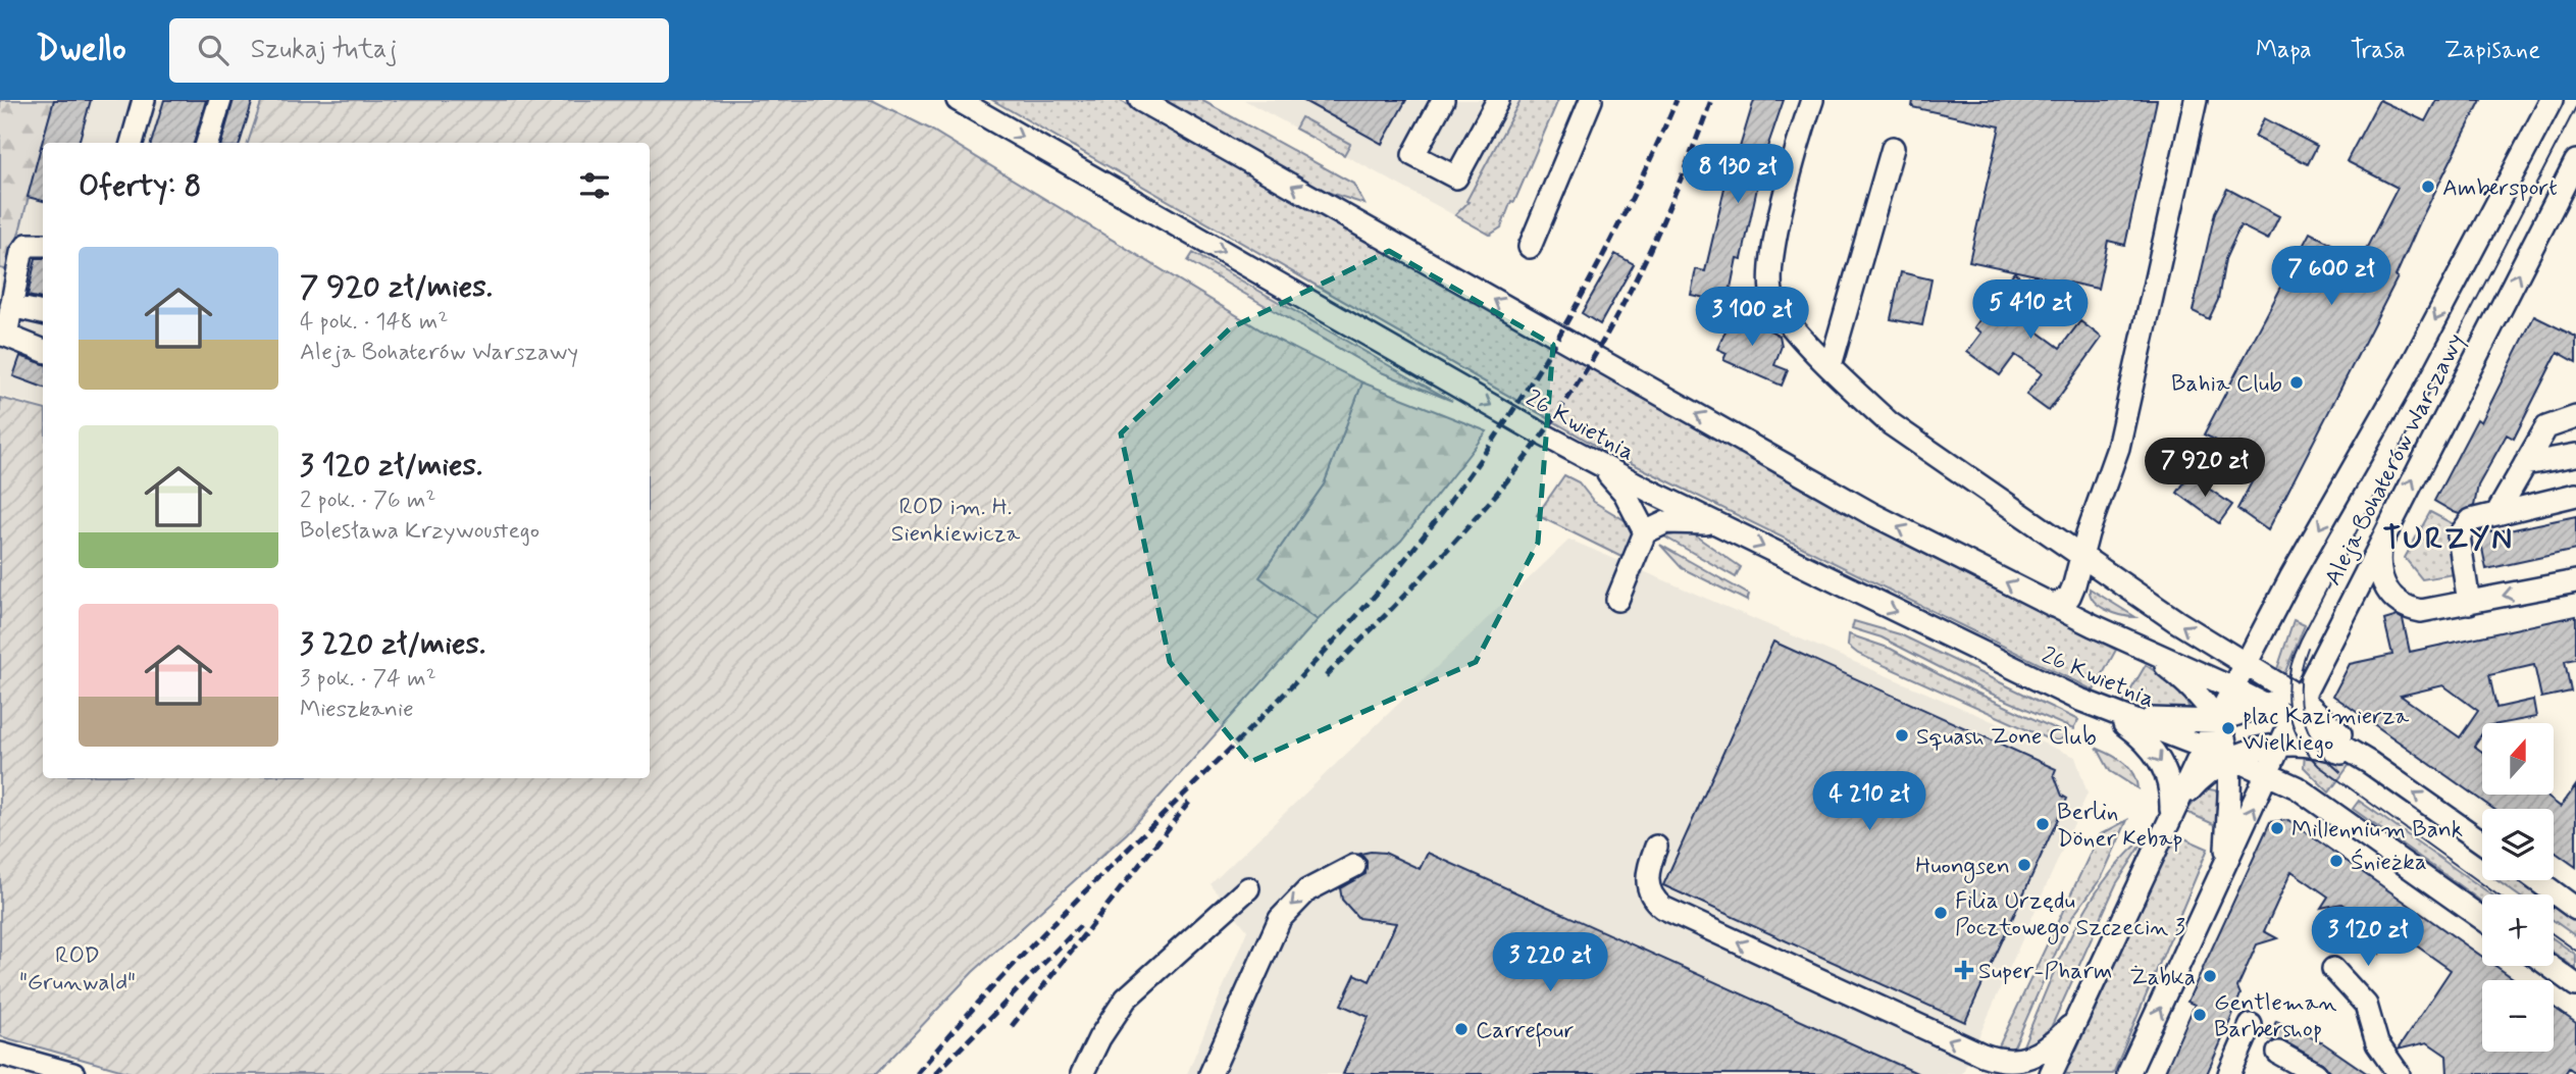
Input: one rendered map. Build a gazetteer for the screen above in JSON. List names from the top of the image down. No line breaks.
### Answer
{"streets":{"street":["26 Kwietnia","Aleja Bohaterów Warszawy"]},"crossings":[["26 Kwietnia","Aleja Bohaterów Warszawy"]],"districts":["TURZYN"],"parks":["ROD im. H. Sienkiewicza","ROD \"Grunwald\""],"places":{"other":["Ambersport","Bahia Club","plac Kazimierza Wielkiego","Squash Zone Club","Berlin Döner Kebap","Millennium Bank","Śnieżka","Huongsen","Filia Urzędu Pocztowego Szczecin 3","Żabka","Gentleman Barbershop","Carrefour"],"health":["Super-Pharm"]},"north":"top","page":{"header":"Dwello","search":"Szukaj tutaj","nav":["Mapa","Trasa","Zapisane"],"heading":"Oferty: 8","price":["8 130 zł","7 600 zł","5 410 zł","3 100 zł","7 920 zł","4 210 zł","3 120 zł","3 220 zł"],"list":[{"name":"7 920 zł/mies.","note":"4 pok. · 148 m² · Aleja Bohaterów Warszawy"},{"name":"3 120 zł/mies.","note":"2 pok. · 76 m² · Bolesława Krzywoustego"},{"name":"3 220 zł/mies.","note":"3 pok. · 74 m² · Mieszkanie"}],"map_buttons":["+","−"]}}
